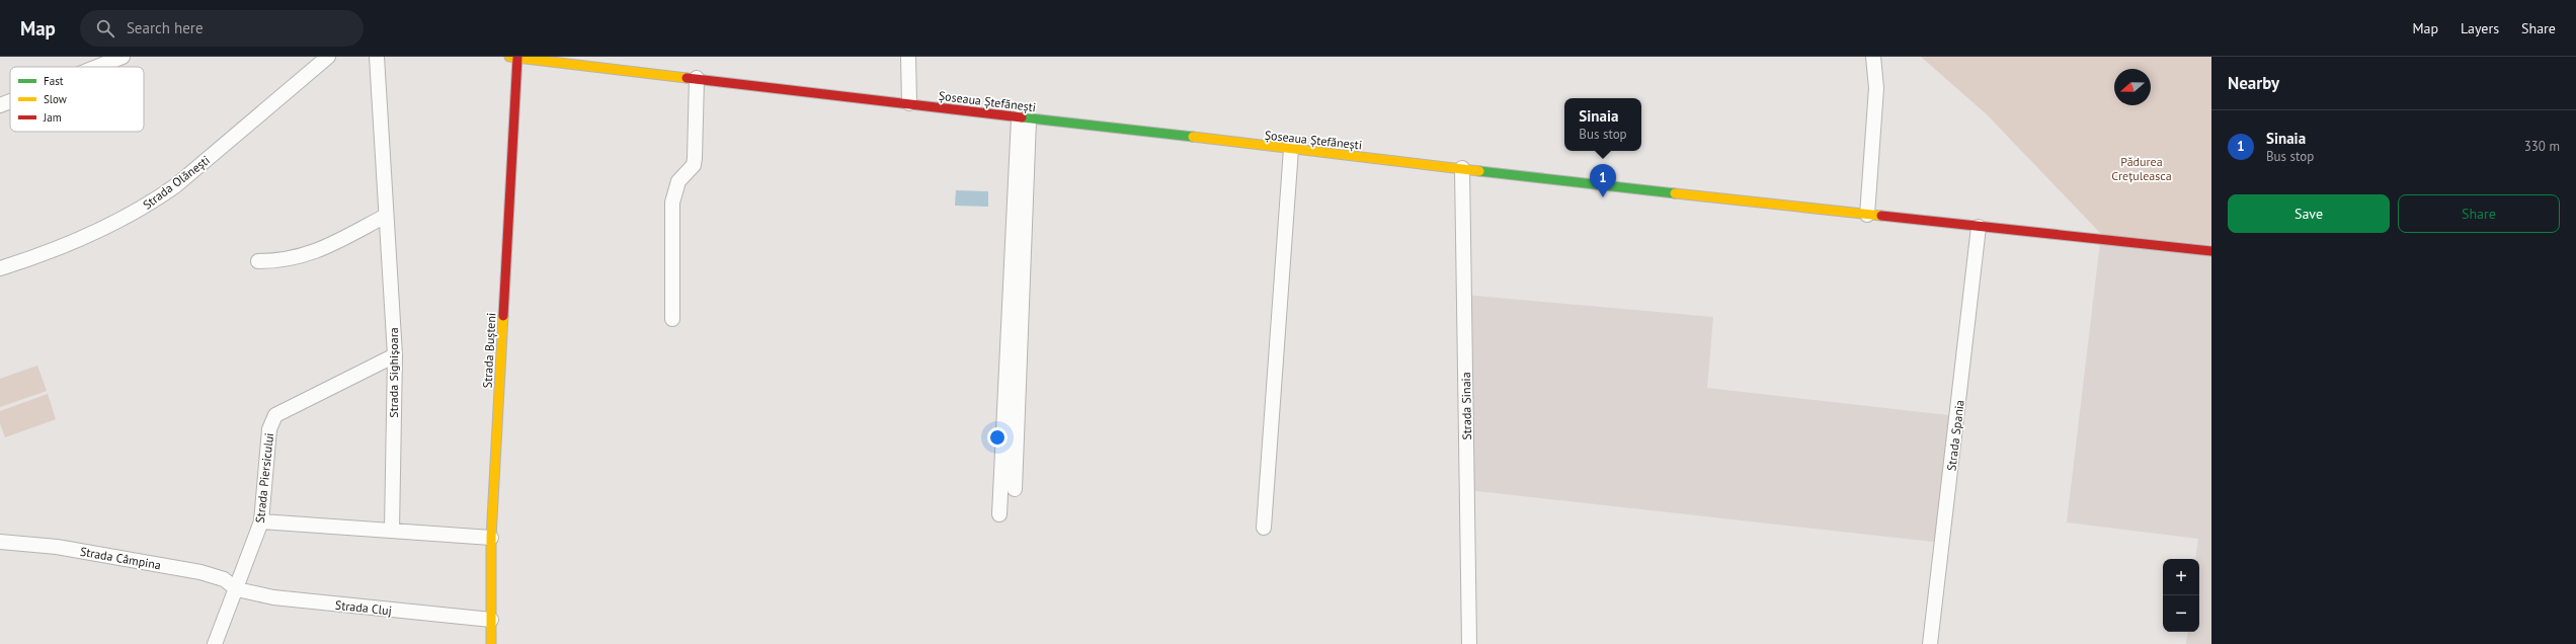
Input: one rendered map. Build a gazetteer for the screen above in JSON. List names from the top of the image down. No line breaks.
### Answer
{"streets":{"main road":["Șoseaua Ștefănești","Strada Bușteni"],"street":["Strada Olănești","Strada Sighișoara","Strada Sinaia","Strada Spania","Strada Piersicului","Strada Câmpina","Strada Cluj"]},"crossings":[["Șoseaua Ștefănești","Strada Bușteni"],["Șoseaua Ștefănești","Strada Sinaia"],["Șoseaua Ștefănești","Strada Spania"],["Strada Bușteni","Strada Cluj"],["Strada Sighișoara","Strada Piersicului"],["Strada Piersicului","Strada Câmpina"],["Strada Piersicului","Strada Cluj"],["Strada Câmpina","Strada Cluj"]],"parks":["Pădurea Crețuleasca"],"legend":["Fast","Slow","Jam"],"north":"left","page":{"header":"Map","search":"Search here","nav":["Map","Layers","Share"],"heading":"Nearby","popup":["Sinaia","Bus stop"],"list":[{"mark":"1","name":"Sinaia","note":"Bus stop","value":"330 m"}],"pins":"1","buttons":["Save","Share"],"map_buttons":["+","−"]}}
